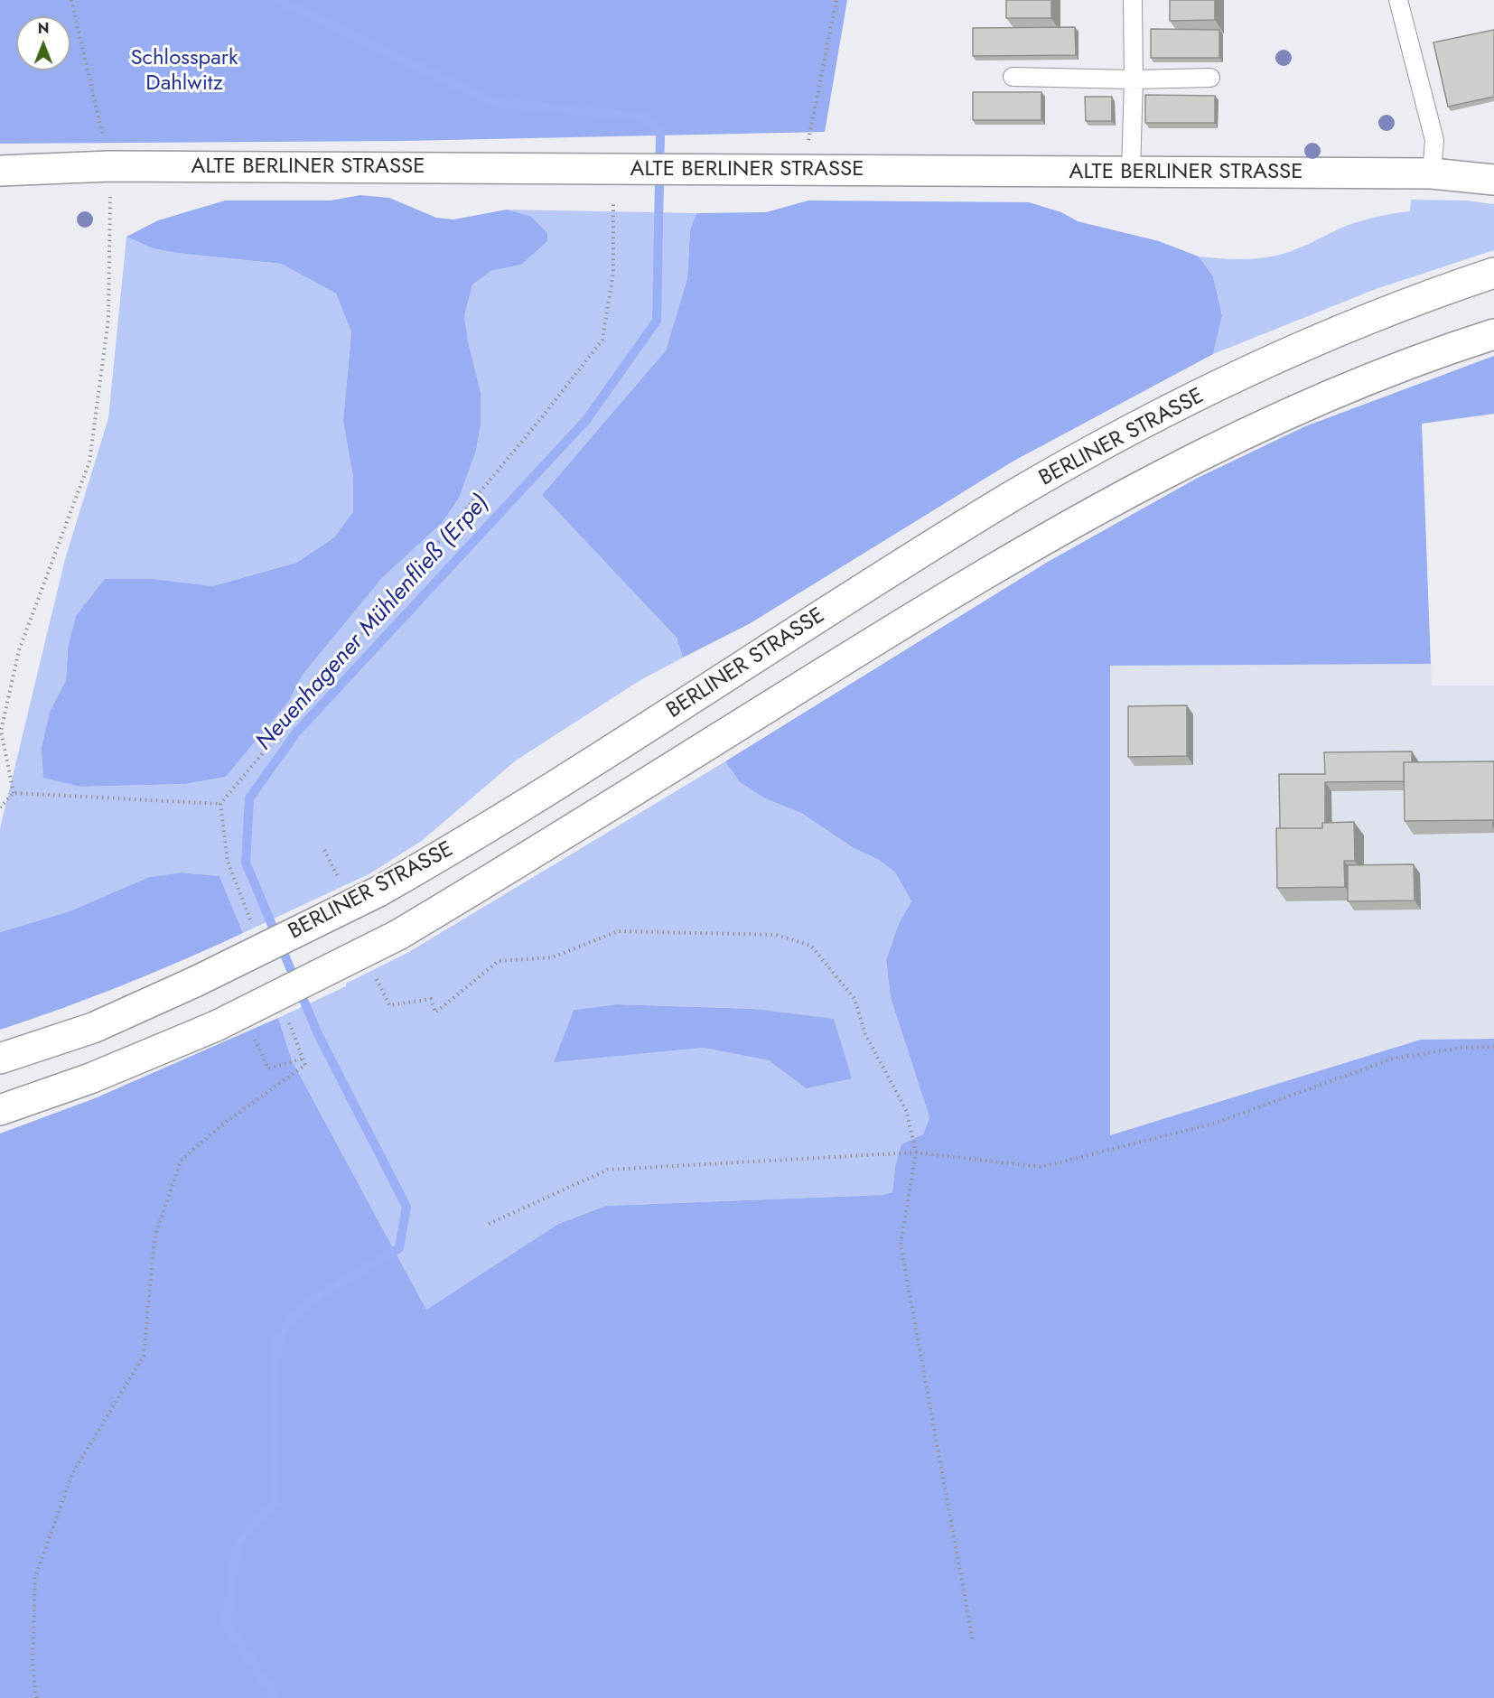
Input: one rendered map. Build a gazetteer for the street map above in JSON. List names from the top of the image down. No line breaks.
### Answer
{"streets":{"main road":["ALTE BERLINER STRASSE","BERLINER STRASSE"]},"water":["Neuenhagener Mühlenfließ (Erpe)"],"parks":["Schlosspark Dahlwitz"],"north":"top"}
